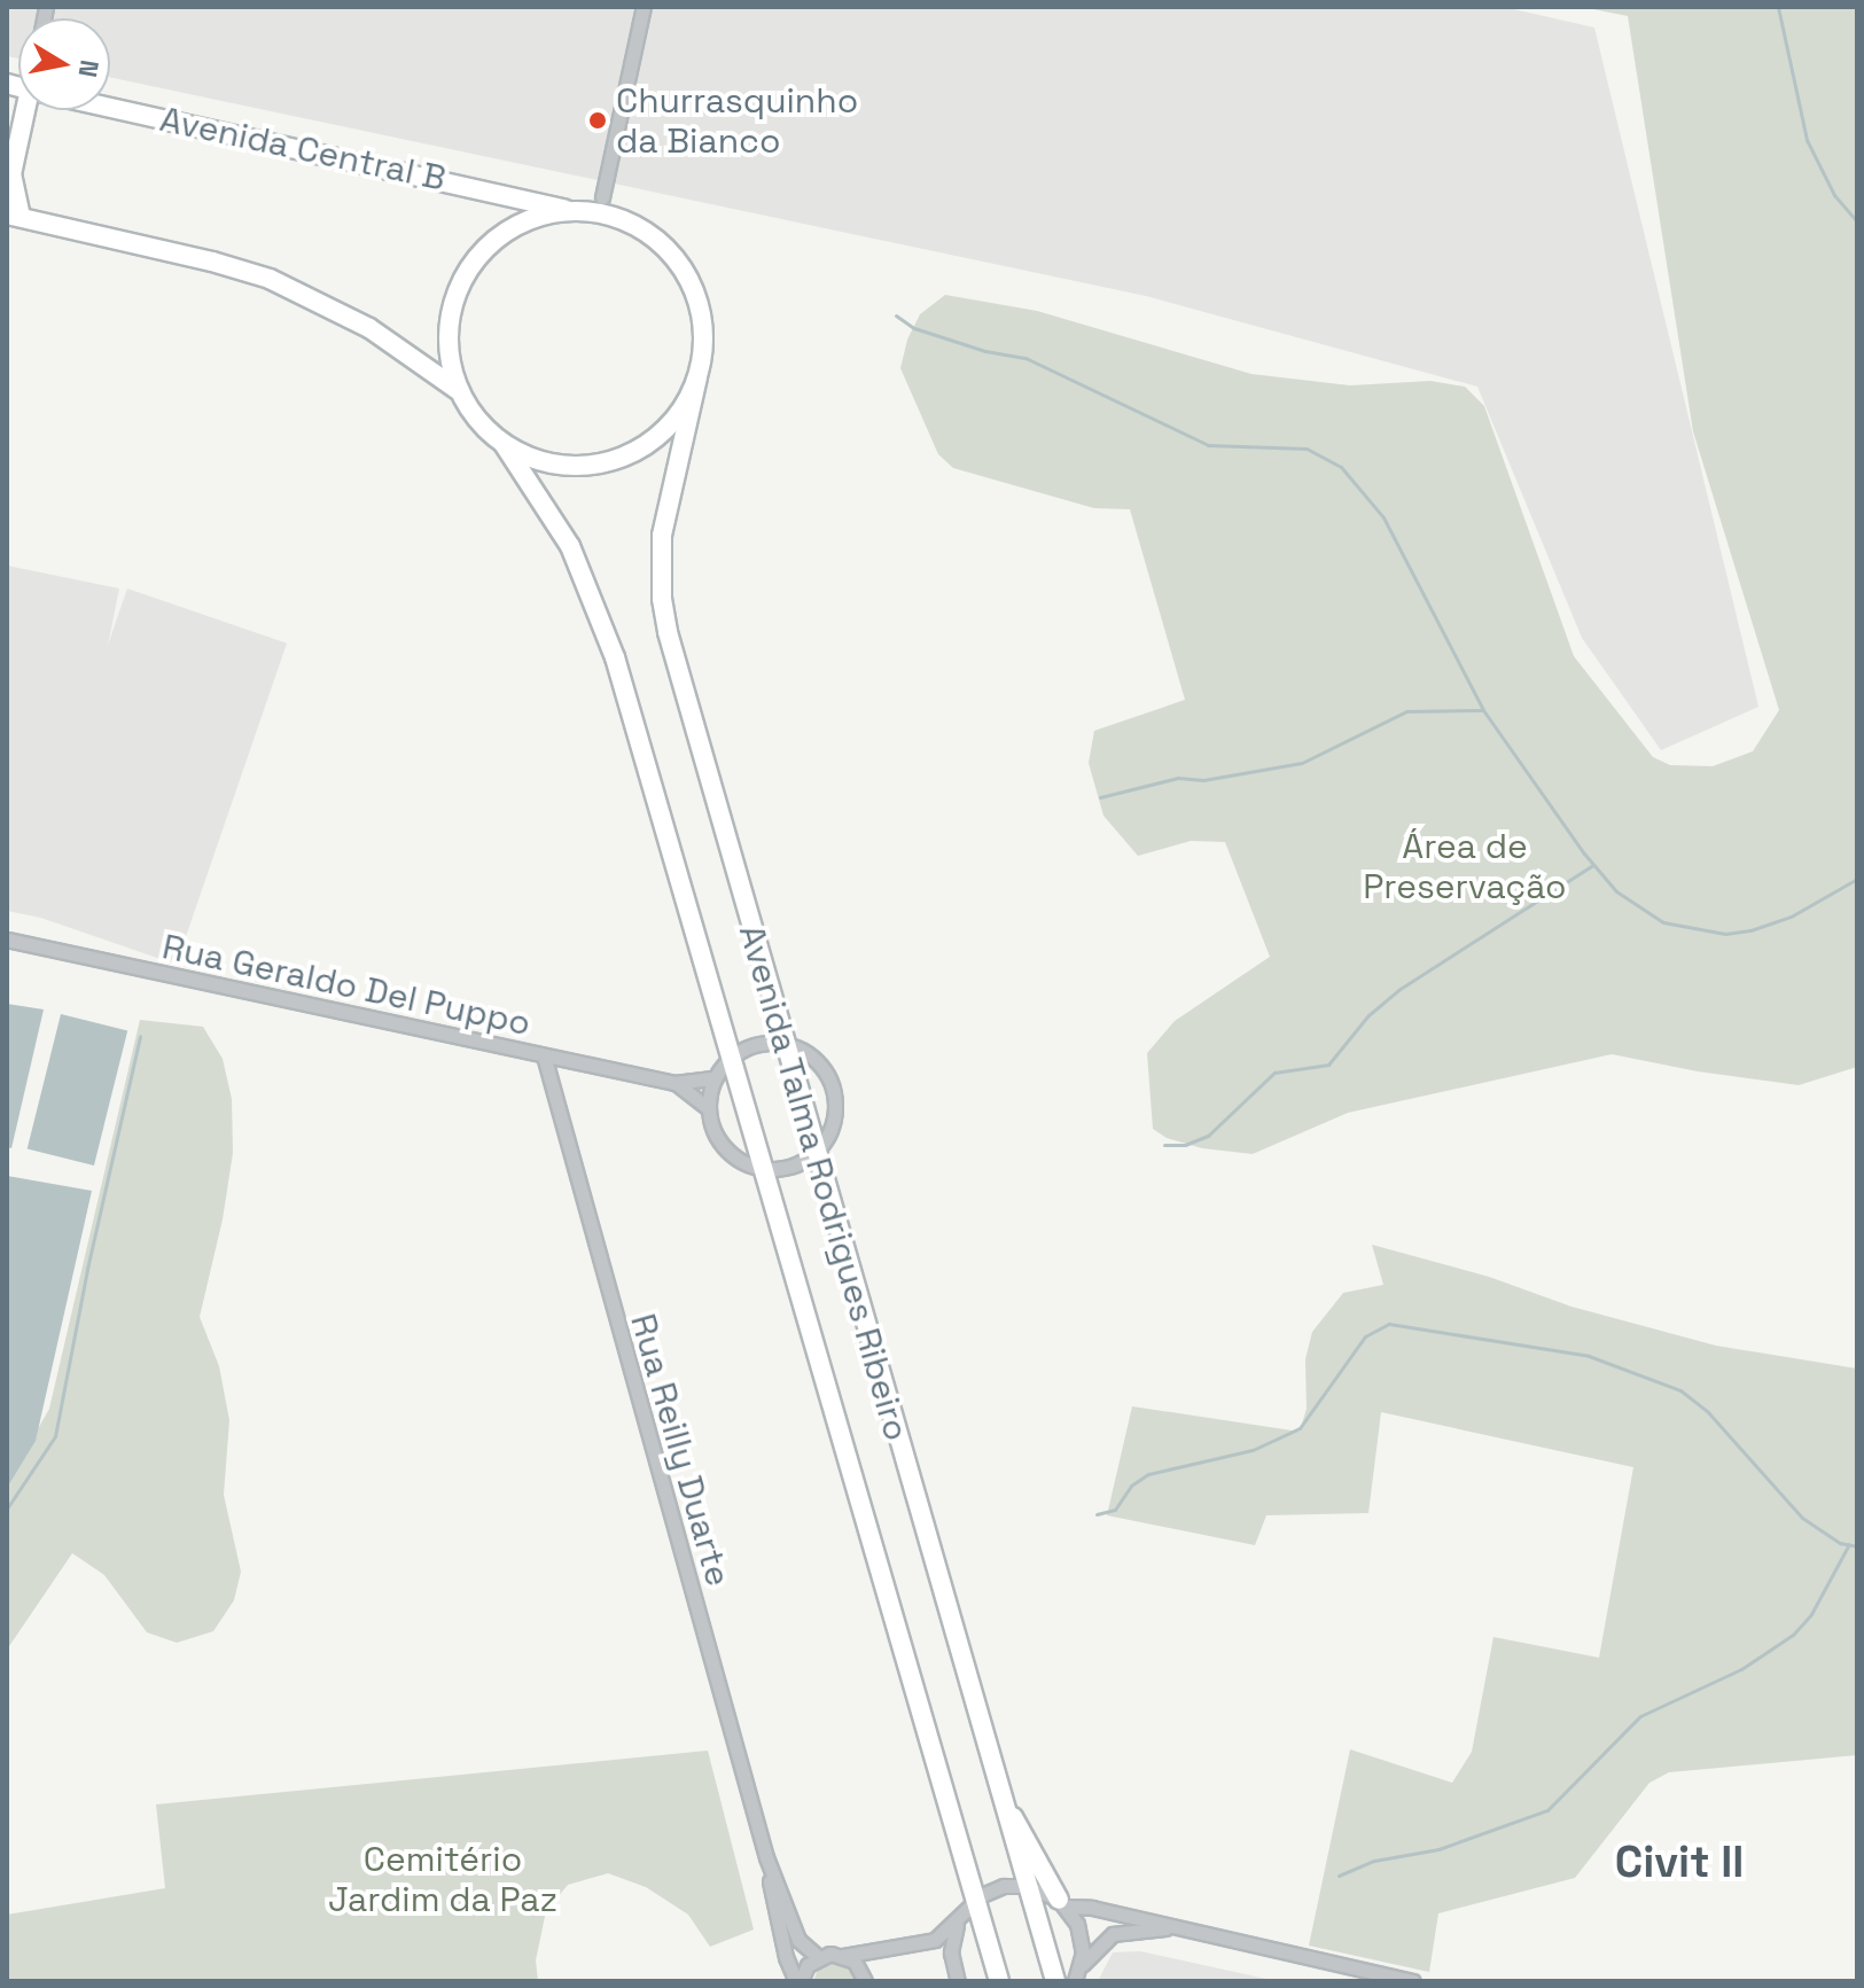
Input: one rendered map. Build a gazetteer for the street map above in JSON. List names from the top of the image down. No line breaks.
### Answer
{"streets":{"main road":["Avenida Central B","Avenida Talma Rodrigues Ribeiro"],"street":["Rua Geraldo Del Puppo","Rua Reilly Duarte"]},"crossings":[["Avenida Central B","Avenida Talma Rodrigues Ribeiro"],["Rua Geraldo Del Puppo","Rua Reilly Duarte"]],"districts":["Civit II"],"parks":["Área de Preservação","Cemitério Jardim da Paz"],"places":["Churrasquinho da Bianco"],"north":"right"}
